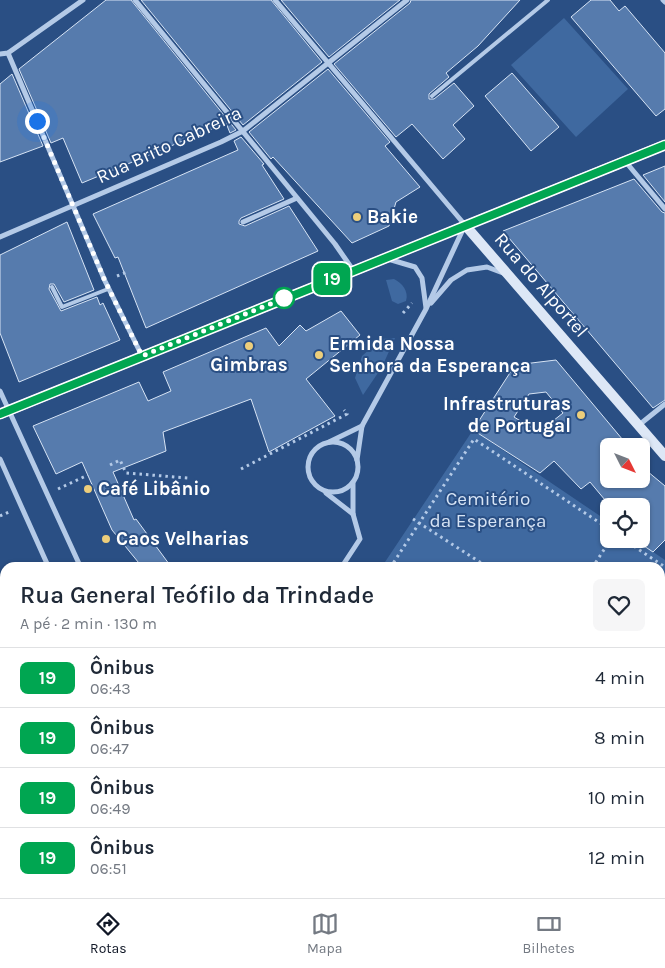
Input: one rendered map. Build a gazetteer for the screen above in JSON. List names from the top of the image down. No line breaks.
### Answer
{"streets":{"main road":["Rua do Alportel"],"street":["Rua Brito Cabreira"]},"crossings":[["Rua Brito Cabreira","Rua do Alportel"]],"parks":["Cemitério da Esperança"],"places":["Bakie","Gimbras","Ermida Nossa Senhora da Esperança","Infrastruturas de Portugal","Café Libânio","Caos Velharias"],"lines":["bus line 19"],"north":"bottom right","page":{"on_map":"19","heading":["Rua General Teófilo da Trindade","A pé · 2 min · 130 m"],"list":[{"mark":"19","name":"Ônibus","note":"06:43","value":"4 min"},{"mark":"19","name":"Ônibus","note":"06:47","value":"8 min"},{"mark":"19","name":"Ônibus","note":"06:49","value":"10 min"},{"mark":"19","name":"Ônibus","note":"06:51","value":"12 min"}],"tabs":["Rotas","Mapa","Bilhetes"]}}
